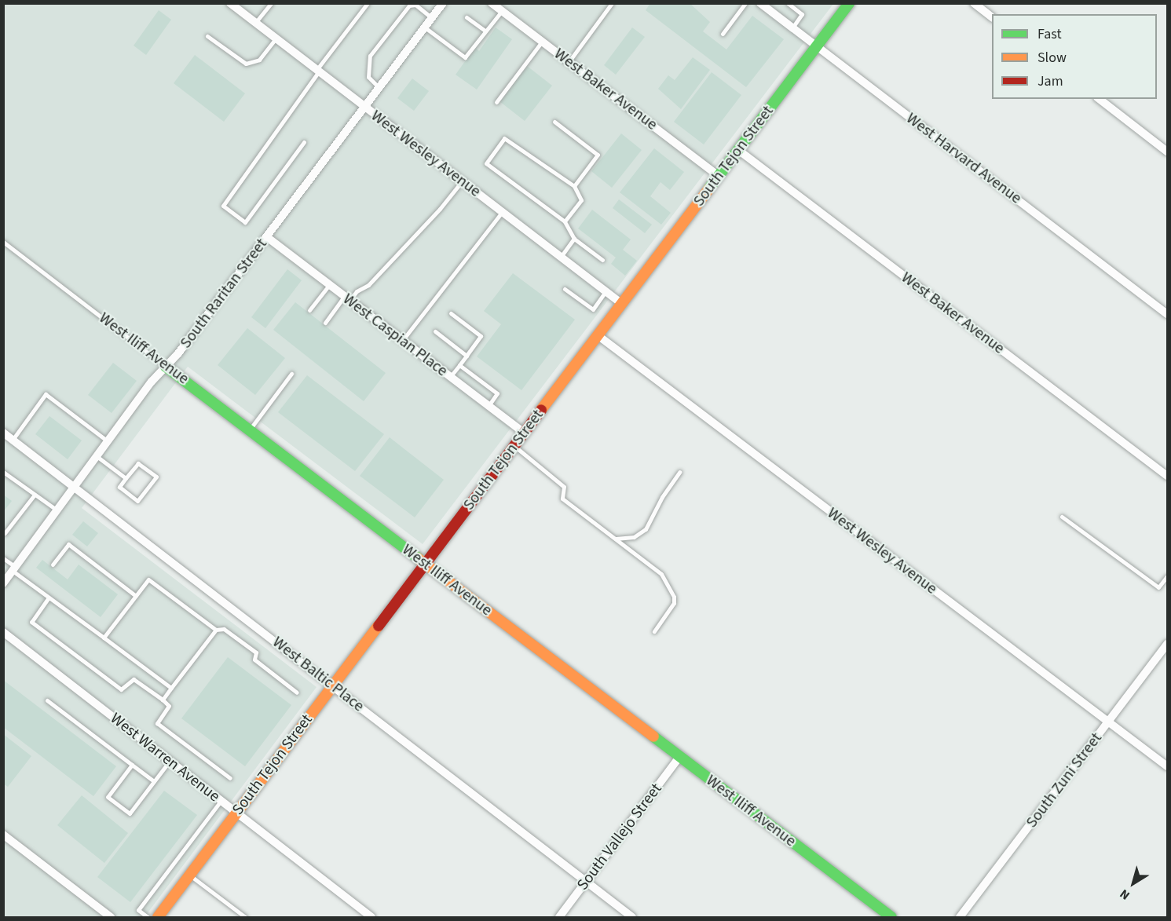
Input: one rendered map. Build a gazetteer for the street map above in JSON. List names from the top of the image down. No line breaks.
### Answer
{"streets":{"street":["West Baker Avenue","West Wesley Avenue","South Tejon Street","West Harvard Avenue","South Raritan Street","West Caspian Place","West Iliff Avenue","West Baltic Place","West Warren Avenue","South Zuni Street","South Vallejo Street"]},"crossings":[["West Baker Avenue","South Tejon Street"],["West Wesley Avenue","South Tejon Street"],["West Wesley Avenue","South Raritan Street"],["West Wesley Avenue","South Zuni Street"],["South Tejon Street","West Harvard Avenue"],["South Tejon Street","West Caspian Place"],["South Tejon Street","West Iliff Avenue"],["South Tejon Street","West Baltic Place"],["South Tejon Street","West Warren Avenue"],["South Raritan Street","West Caspian Place"],["South Raritan Street","West Iliff Avenue"],["South Raritan Street","West Baltic Place"],["West Iliff Avenue","South Vallejo Street"],["West Baltic Place","South Vallejo Street"]],"legend":["Fast","Slow","Jam"],"north":"bottom left"}
